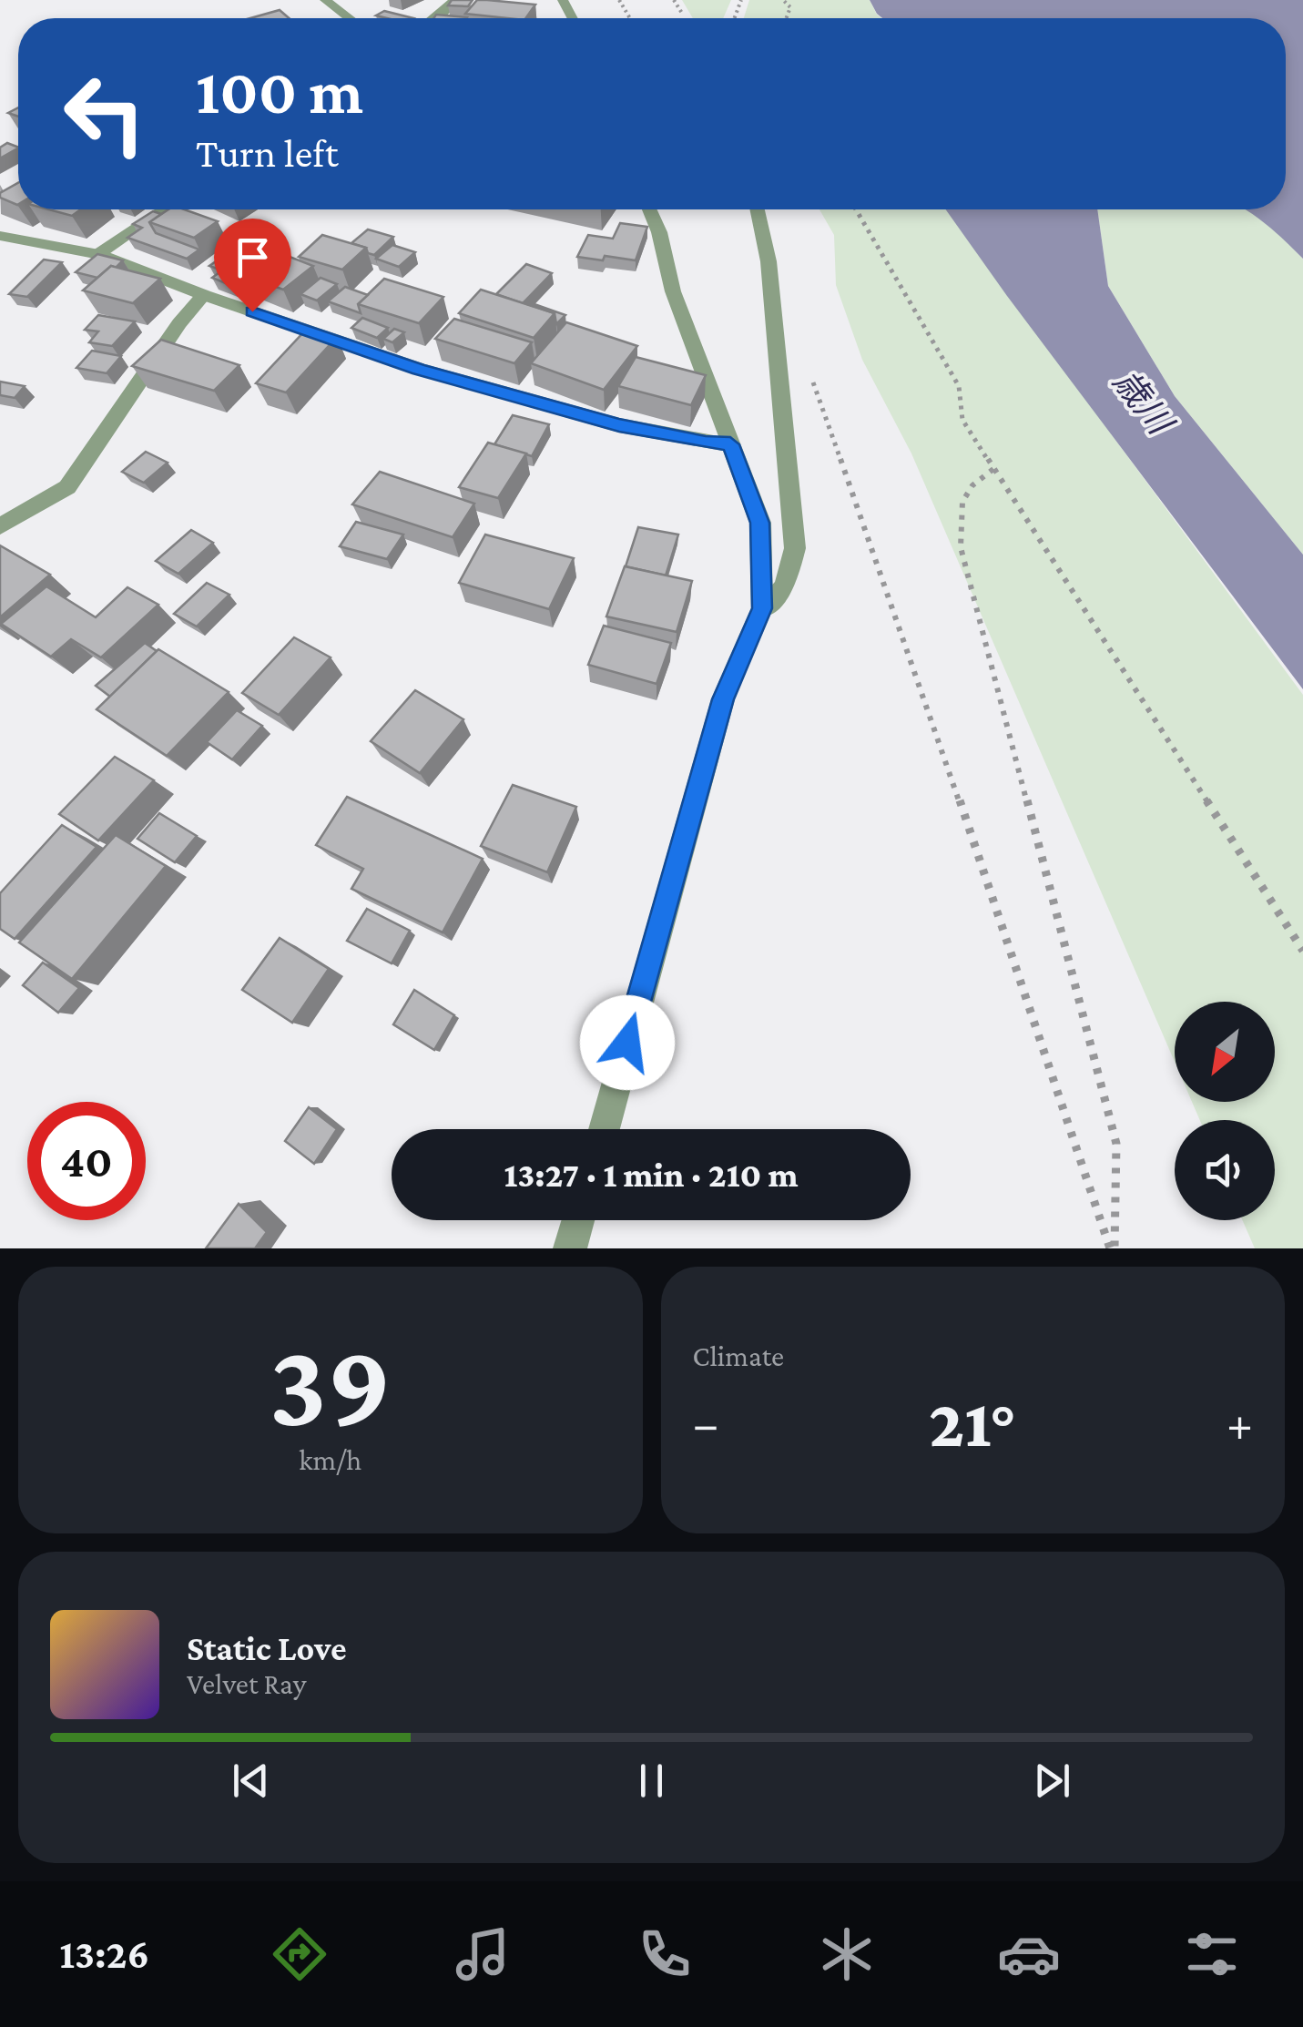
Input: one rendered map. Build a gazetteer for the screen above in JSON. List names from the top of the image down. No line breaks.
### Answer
{"water":["歳川"],"north":"bottom left","page":{"turn":["100 m","Turn left"],"limit":"40","trip":"13:27 · 1 min · 210 m","tile":[["39","km/h"],"Climate"],"heat":["−","21°","+"],"song":["Static Love","Velvet Ray"],"tabs":"13:26"}}
